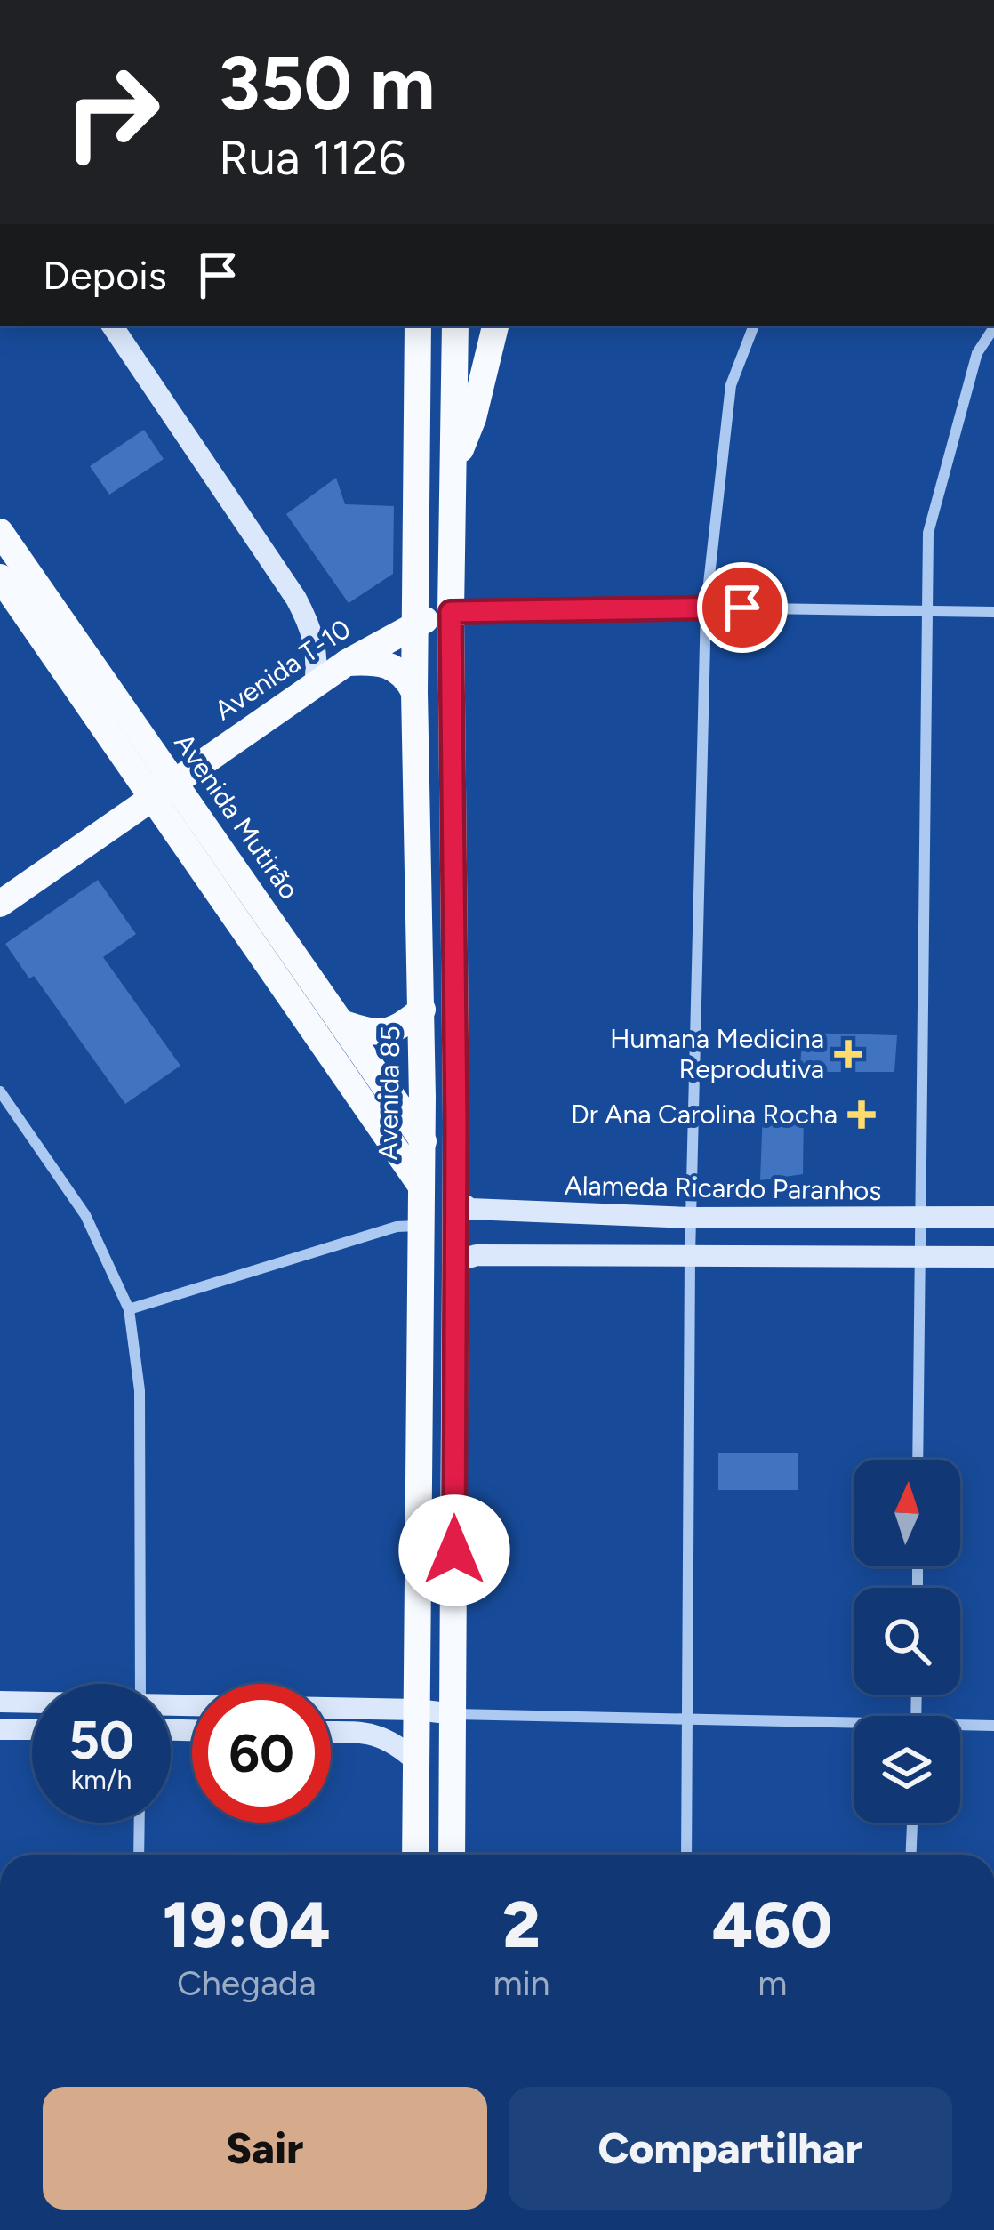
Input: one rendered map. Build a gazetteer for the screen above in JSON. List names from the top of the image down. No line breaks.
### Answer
{"streets":{"main road":["Avenida T-10","Avenida Mutirão","Avenida 85","Alameda Ricardo Paranhos"]},"crossings":[["Avenida T-10","Avenida Mutirão"],["Avenida T-10","Avenida 85"],["Avenida Mutirão","Avenida 85"]],"places":{"health":["Humana Medicina Reprodutiva","Dr Ana Carolina Rocha"]},"north":"top","page":{"turn":["350 m","Rua 1126"],"then":"Depois","speed":"50 km/h","limit":"60","eta":["19:04","Chegada","2","min","460","m"],"buttons":["Sair","Compartilhar"]}}
